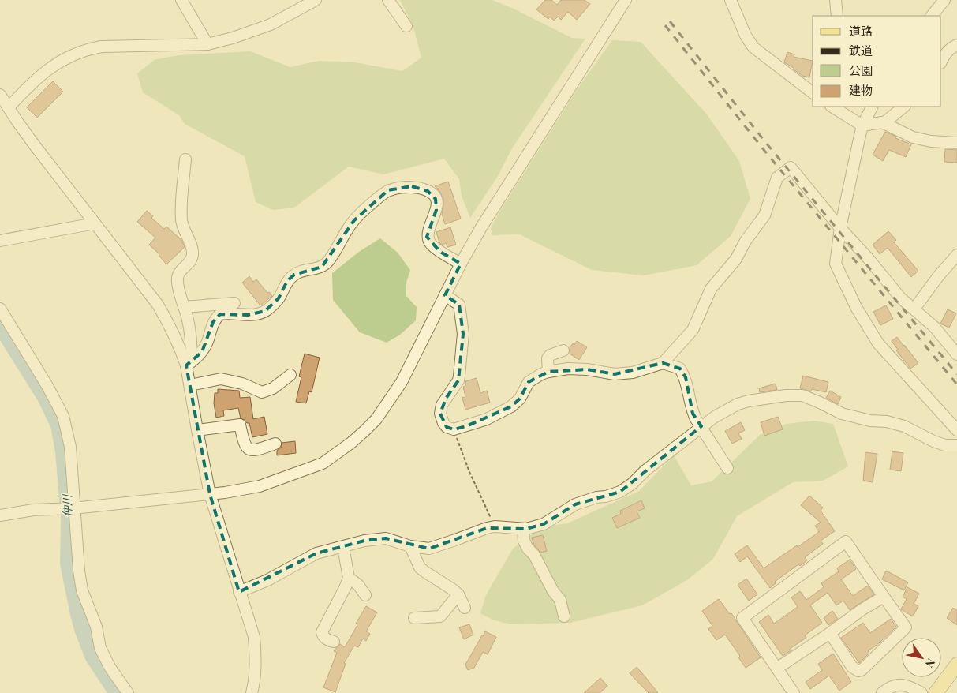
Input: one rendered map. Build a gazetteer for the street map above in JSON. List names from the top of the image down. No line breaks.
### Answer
{"water":["仲川"],"legend":["道路","鉄道","公園","建物"],"north":"bottom right"}
